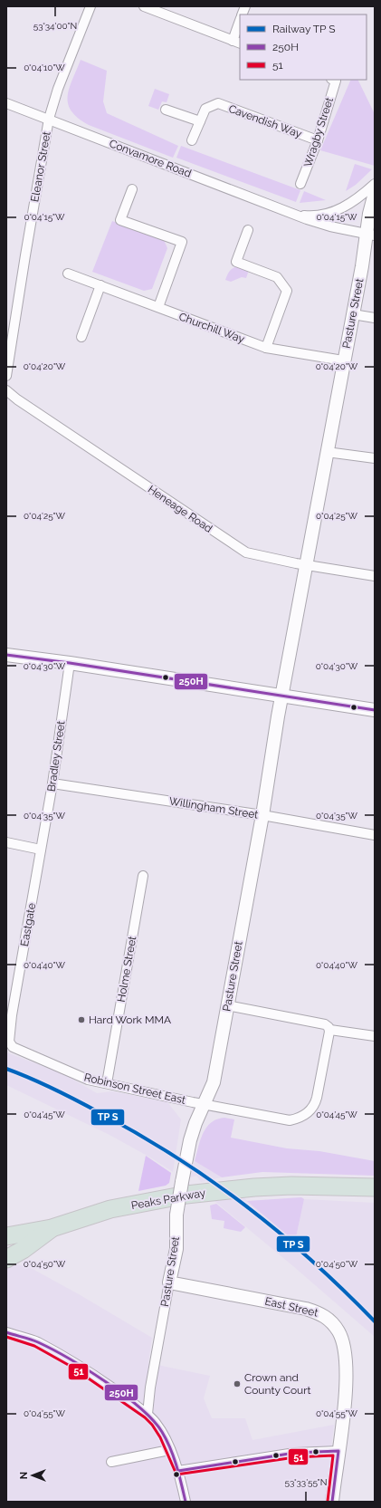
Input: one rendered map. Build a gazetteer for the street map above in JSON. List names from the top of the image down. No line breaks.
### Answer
{"streets":{"highway":["Peaks Parkway"],"street":["Cavendish Way","Wragby Street","Convamore Road","Eleanor Street","Pasture Street","Churchill Way","Heneage Road","Bradley Street","Willingham Street","Eastgate","Holme Street","Robinson Street East","East Street"]},"crossings":[["Cavendish Way","Wragby Street"],["Convamore Road","Eleanor Street"],["Convamore Road","Pasture Street"],["Pasture Street","Churchill Way"],["Pasture Street","Heneage Road"],["Pasture Street","Willingham Street"],["Pasture Street","Robinson Street East"],["Pasture Street","East Street"],["Bradley Street","Willingham Street"],["Bradley Street","Eastgate"],["Eastgate","Robinson Street East"],["Holme Street","Robinson Street East"]],"places":["Hard Work MMA","Crown and County Court"],"lines":["transit line 250H","transit line 51"],"legend":["Railway TP S","250H","51"],"north":"left","coordinates":["53°34'00\"N","0°04'10\"W","0°04'15\"W","0°04'20\"W","0°04'25\"W","0°04'30\"W","0°04'35\"W","0°04'40\"W","0°04'45\"W","0°04'50\"W","0°04'55\"W","53°33'55\"N"]}
